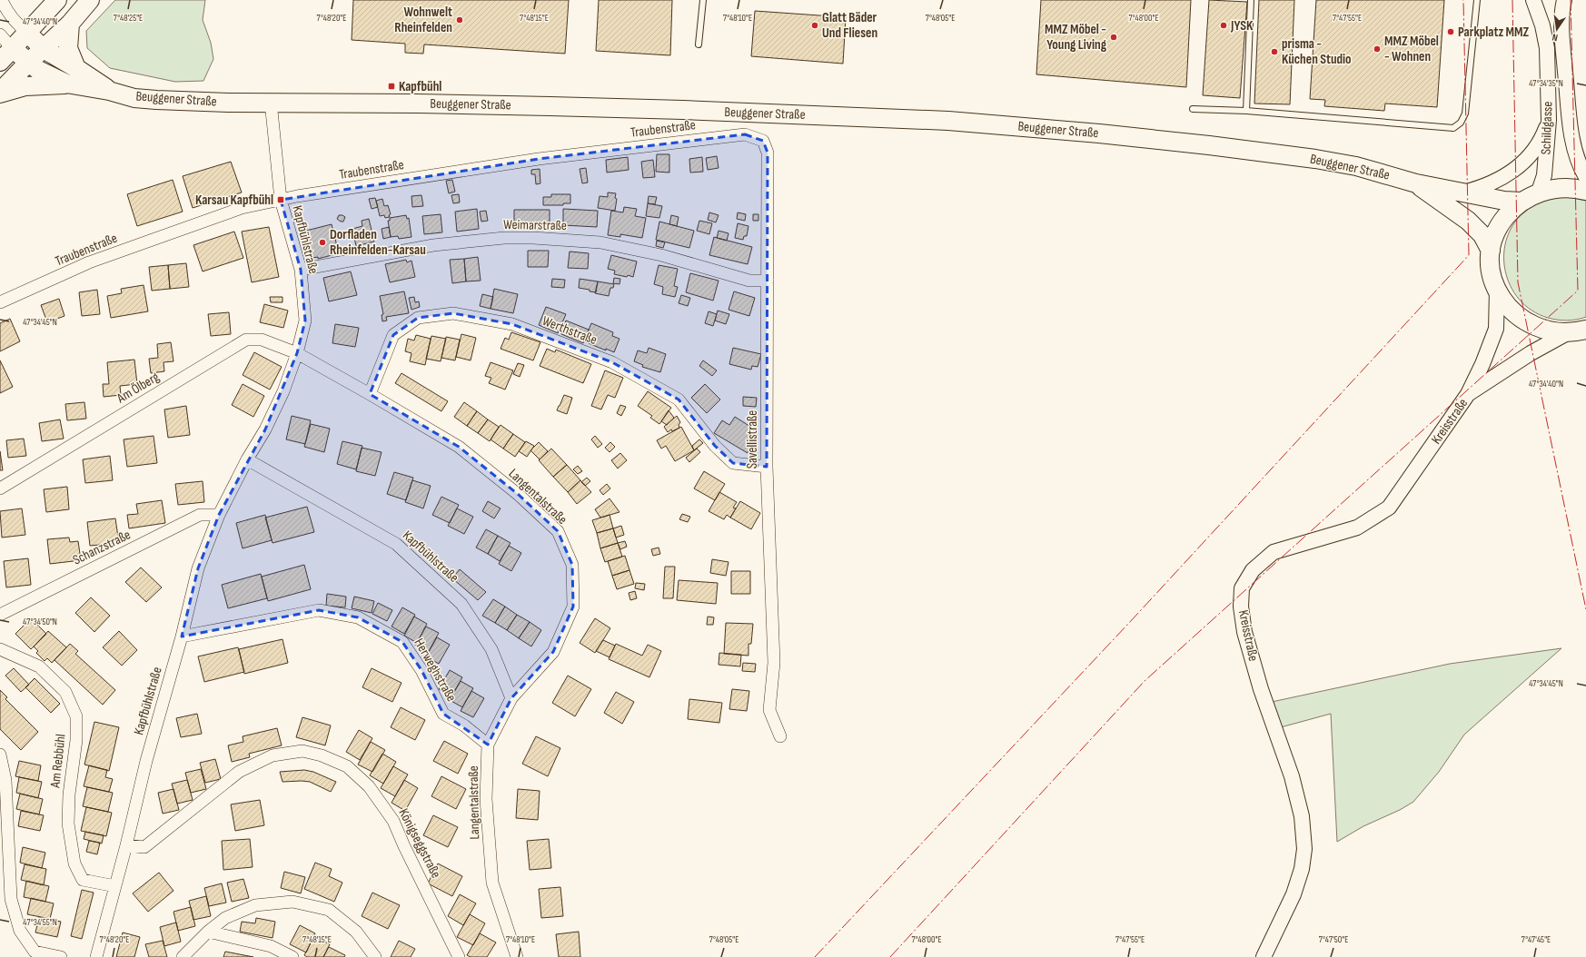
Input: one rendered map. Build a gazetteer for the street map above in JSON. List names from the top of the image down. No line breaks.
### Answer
{"streets":{"main road":["Beuggener Straße"],"street":["Schildgasse","Traubenstraße","Weimarstraße","Kapfbühlstraße","Werthstraße","Am Ölberg","Kreisstraße","Savellistraße","Langentalstraße","Schanzstraße","Herweghstraße","Am Rebbühl","Königseggstraße"]},"crossings":[["Beuggener Straße","Kapfbühlstraße"],["Traubenstraße","Kapfbühlstraße"],["Traubenstraße","Savellistraße"],["Weimarstraße","Kapfbühlstraße"],["Weimarstraße","Savellistraße"],["Kapfbühlstraße","Am Ölberg"],["Kapfbühlstraße","Langentalstraße"],["Kapfbühlstraße","Schanzstraße"],["Kapfbühlstraße","Herweghstraße"],["Kapfbühlstraße","Am Rebbühl"],["Kapfbühlstraße","Königseggstraße"],["Werthstraße","Savellistraße"],["Werthstraße","Langentalstraße"],["Am Ölberg","Langentalstraße"],["Langentalstraße","Herweghstraße"]],"places":{"other":["Wohnwelt Rheinfelden","Glatt Bäder Und Fliesen","JYSK","Parkplatz MMZ","MMZ Möbel - Young Living","MMZ Möbel - Wohnen","prisma - Küchen Studio","Dorfladen Rheinfelden-Karsau"],"transit":["Kapfbühl","Karsau Kapfbühl"]},"north":"bottom","coordinates":["7°48'25\"E","7°48'20\"E","7°48'10\"E","7°48'05\"E","7°48'00\"E","7°48'15\"E","7°47'55\"E","47°34'40\"N","47°34'35\"N","47°34'45\"N","47°34'50\"N","47°34'55\"N","7°47'50\"E","7°47'45\"E"]}
